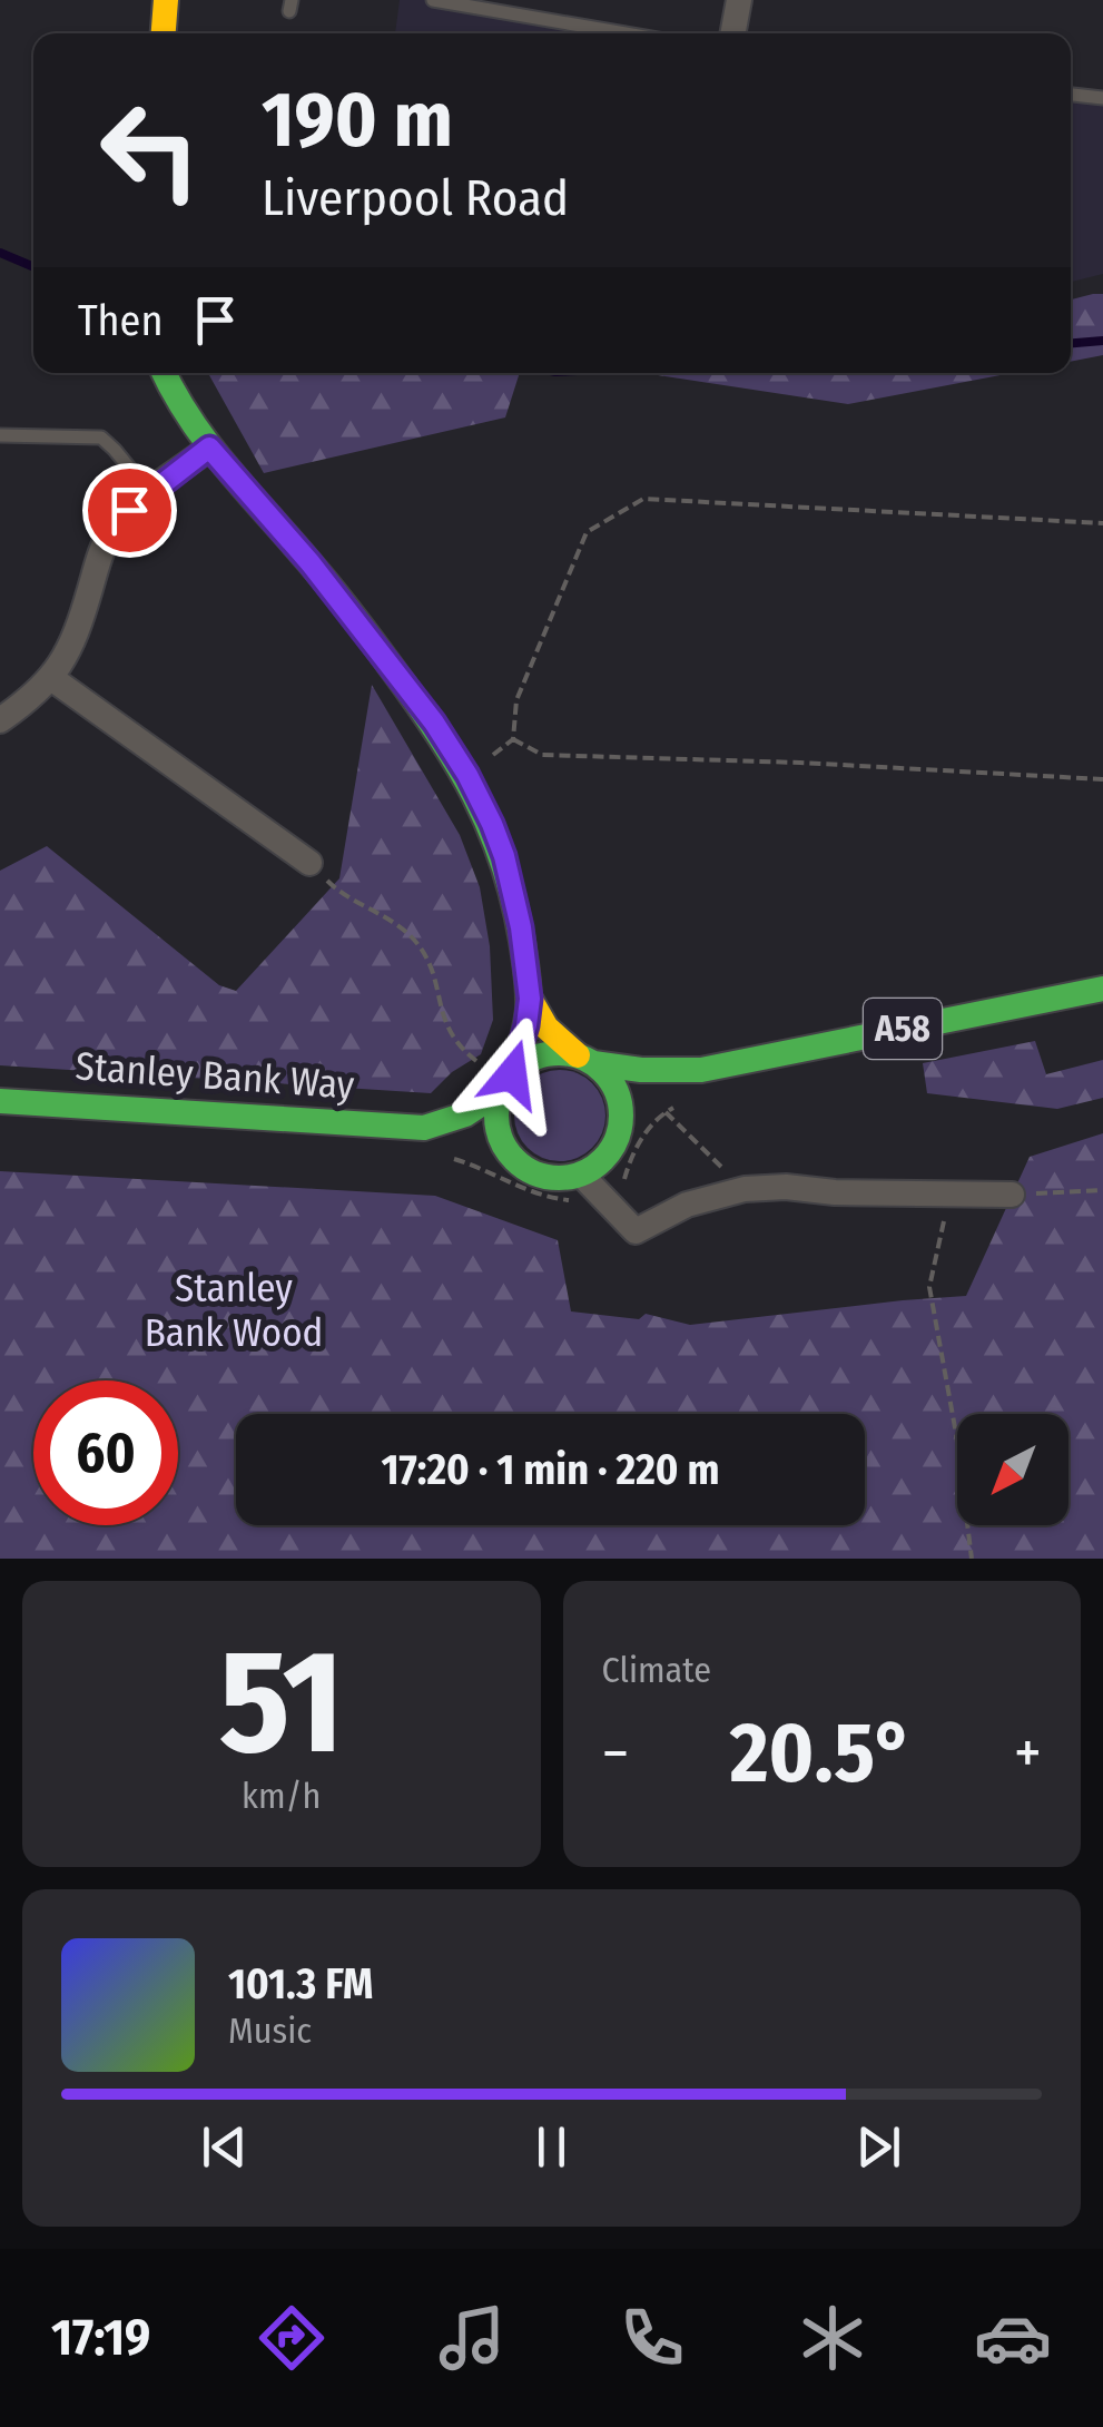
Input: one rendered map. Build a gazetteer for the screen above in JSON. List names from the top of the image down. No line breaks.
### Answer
{"streets":{"main road":["A58","Stanley Bank Way"]},"crossings":[["A58","Stanley Bank Way"]],"parks":["Stanley Bank Wood"],"north":"bottom left","page":{"turn":["190 m","Liverpool Road"],"then":"Then","limit":"60","trip":"17:20 · 1 min · 220 m","tile":[["51","km/h"],"Climate"],"heat":["−","20.5°","+"],"song":["101.3 FM","Music"],"tabs":"17:19"}}
